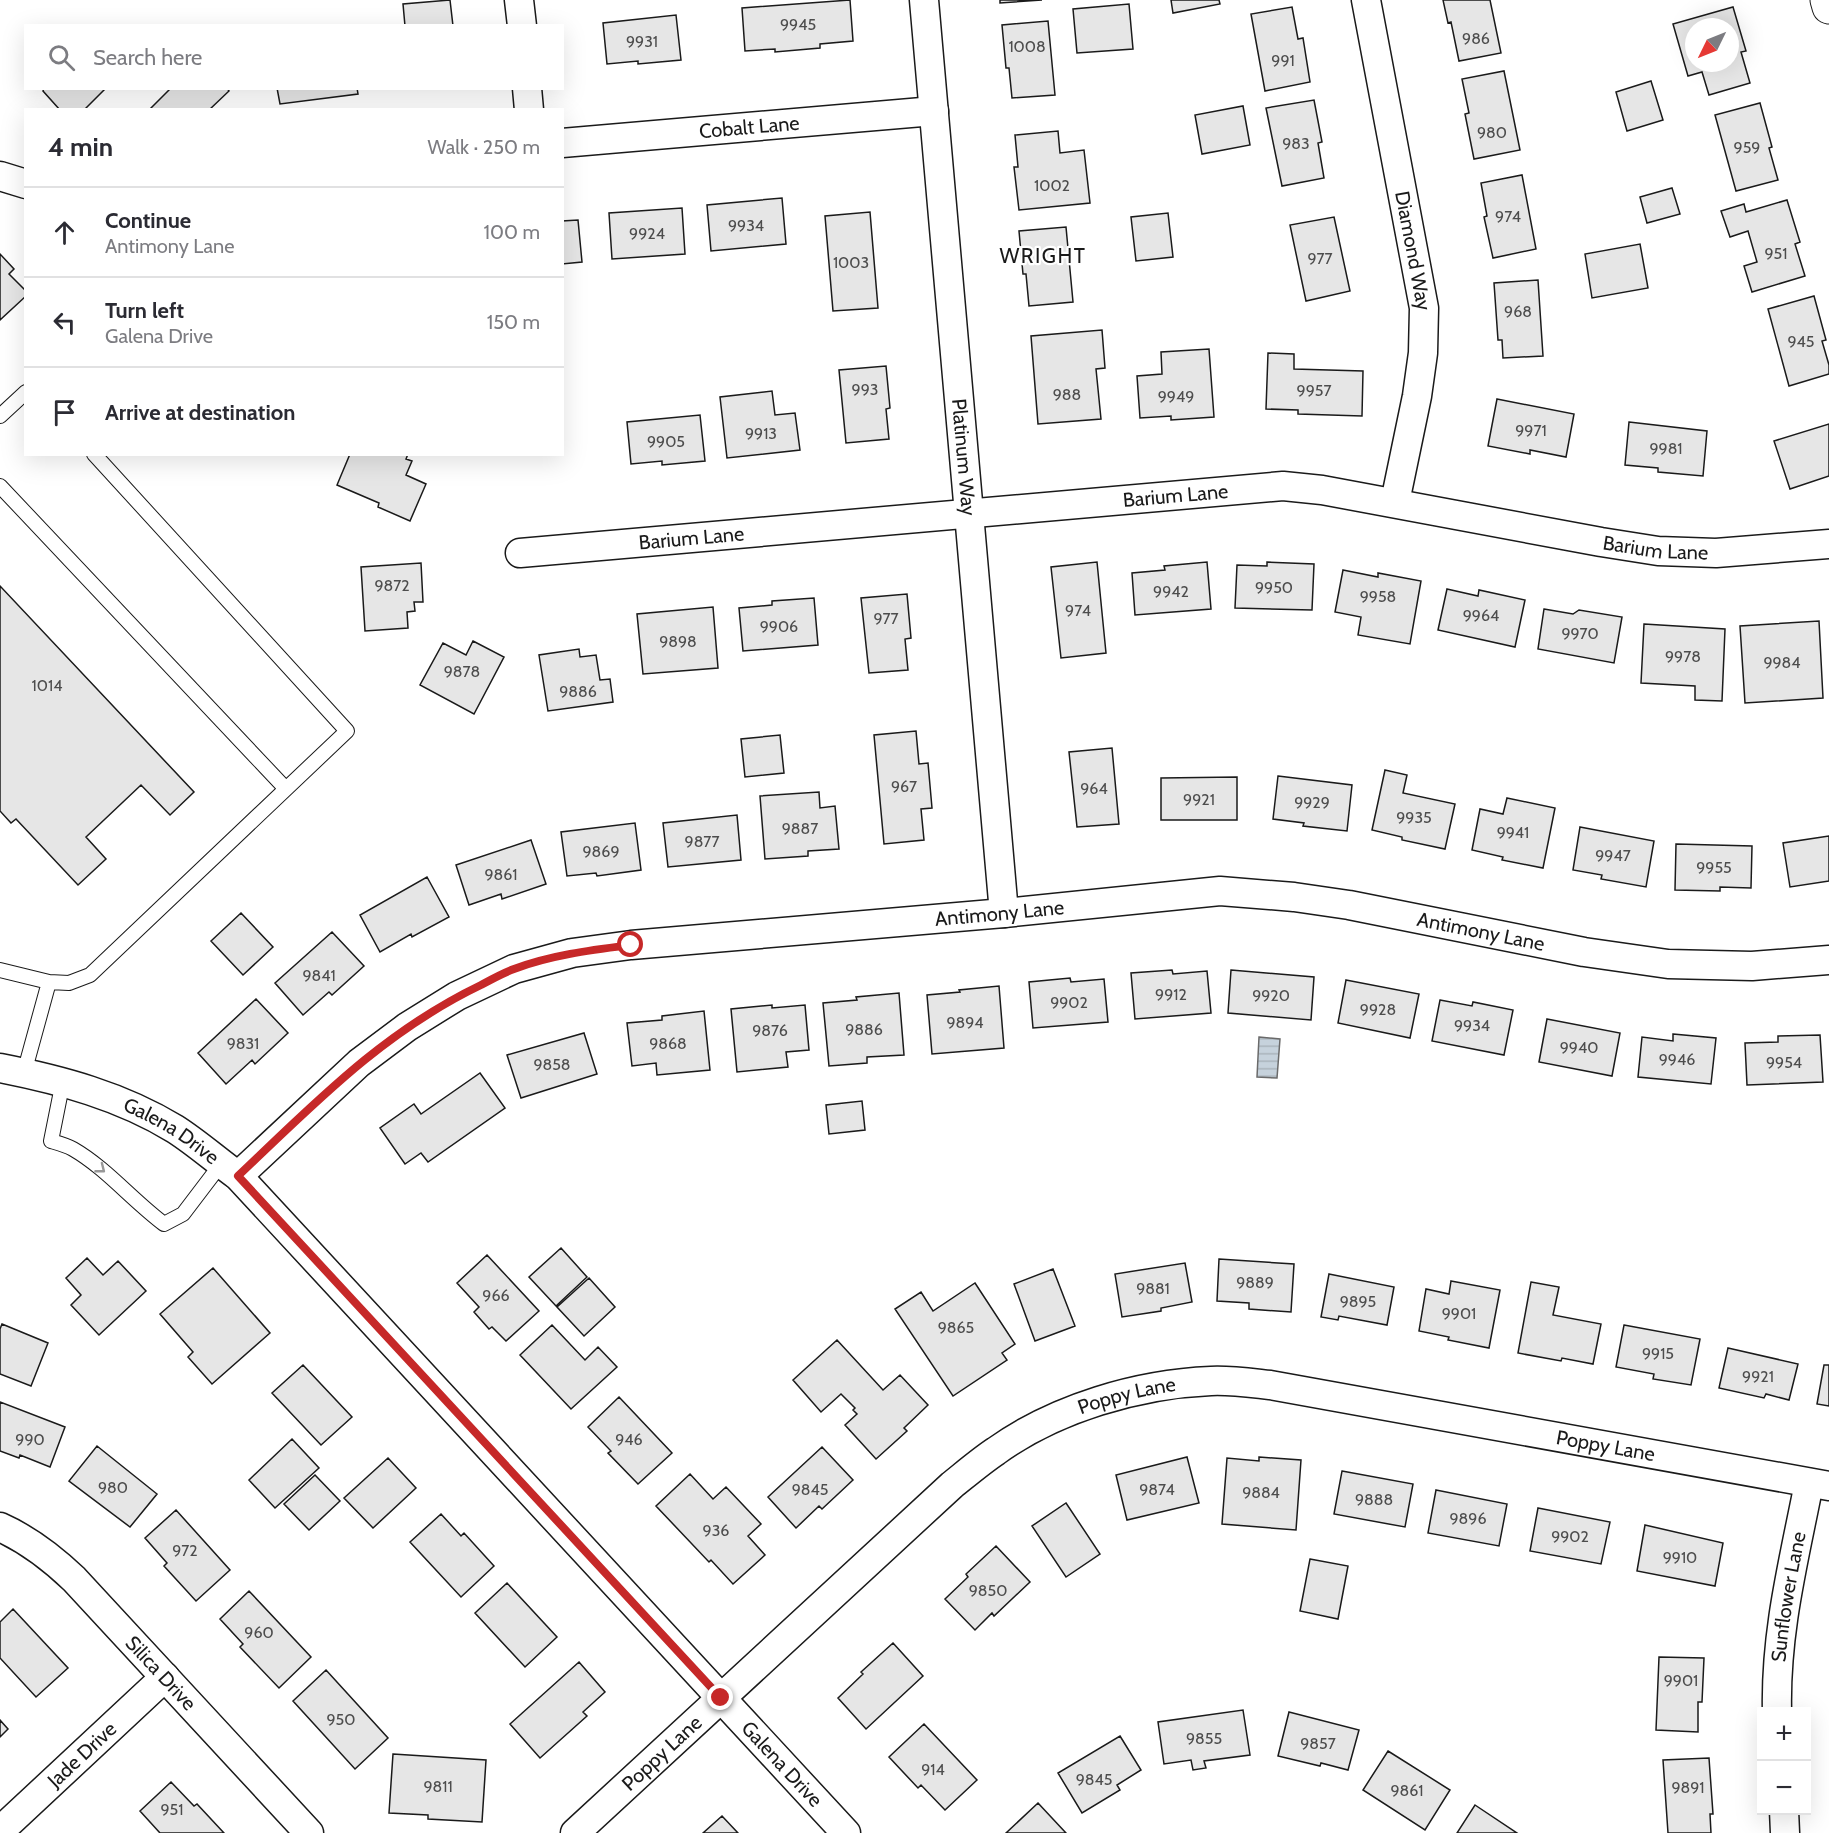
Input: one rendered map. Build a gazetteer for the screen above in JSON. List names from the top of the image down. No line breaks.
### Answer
{"streets":{"street":["Cobalt Lane","Diamond Way","Platinum Way","Barium Lane","Antimony Lane","Galena Drive","Poppy Lane","Sunflower Lane","Silica Drive","Jade Drive"]},"crossings":[["Cobalt Lane","Platinum Way"],["Diamond Way","Barium Lane"],["Platinum Way","Barium Lane"],["Platinum Way","Antimony Lane"],["Antimony Lane","Galena Drive"],["Galena Drive","Poppy Lane"],["Poppy Lane","Sunflower Lane"],["Silica Drive","Jade Drive"]],"districts":["WRIGHT"],"house_numbers":["9945","986","9931","1008","991","980","983","959","1002","974","9934","9924","951","977","1003","968","945","993","9957","988","9949","9971","9913","9905","9981","9872","9950","9942","9958","974","9964","977","9906","9970","9898","9978","9984","9878","1014","9886","967","964","9921","9929","9935","9887","9941","9877","9869","9947","9955","9861","9841","9912","9920","9902","9928","9894","9934","9886","9876","9831","9868","9940","9946","9954","9858","9889","9881","966","9895","9901","9865","9915","9921","990","946","980","9845","9874","9884","9888","9896","936","9902","972","9910","9850","960","9901","950","9855","9857","914","9845","9811","9891","9861","951"],"north":"bottom left","page":{"search":"Search here","heading":["4 min","Walk · 250 m"],"list":[["Continue","Antimony Lane","100 m"],["Turn left","Galena Drive","150 m"],"Arrive at destination"],"map_buttons":["+","−"]}}
